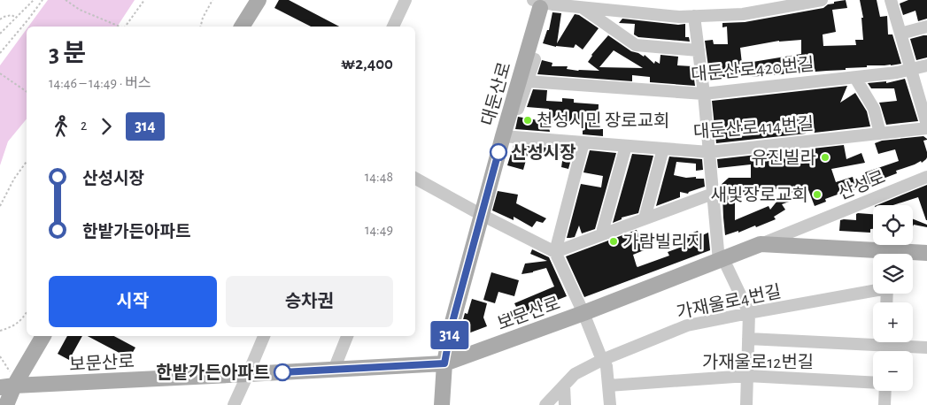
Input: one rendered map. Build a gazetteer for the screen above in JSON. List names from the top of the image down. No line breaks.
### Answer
{"streets":{"main road":["대둔산로","보문산로"],"street":["대둔산로420번길","대둔산로414번길","산성로","가재울로4번길","가재울로12번길"]},"crossings":[["대둔산로","대둔산로414번길"],["대둔산로","보문산로"],["산성로","보문산로"]],"places":["천성시민 장로교회","산성시장","유진빌라","새빛장로교회","가람빌리지","한밭가든아파트"],"lines":["bus line 314"],"page":{"on_map":"314","heading":["3 분","14:46 – 14:49 · 버스","₩2,400"],"legs":["2","314"],"list":[{"name":"산성시장","value":"14:48"},{"name":"한밭가든아파트","value":"14:49"}],"map_buttons":["+","−"],"buttons":["시작","승차권"]}}
